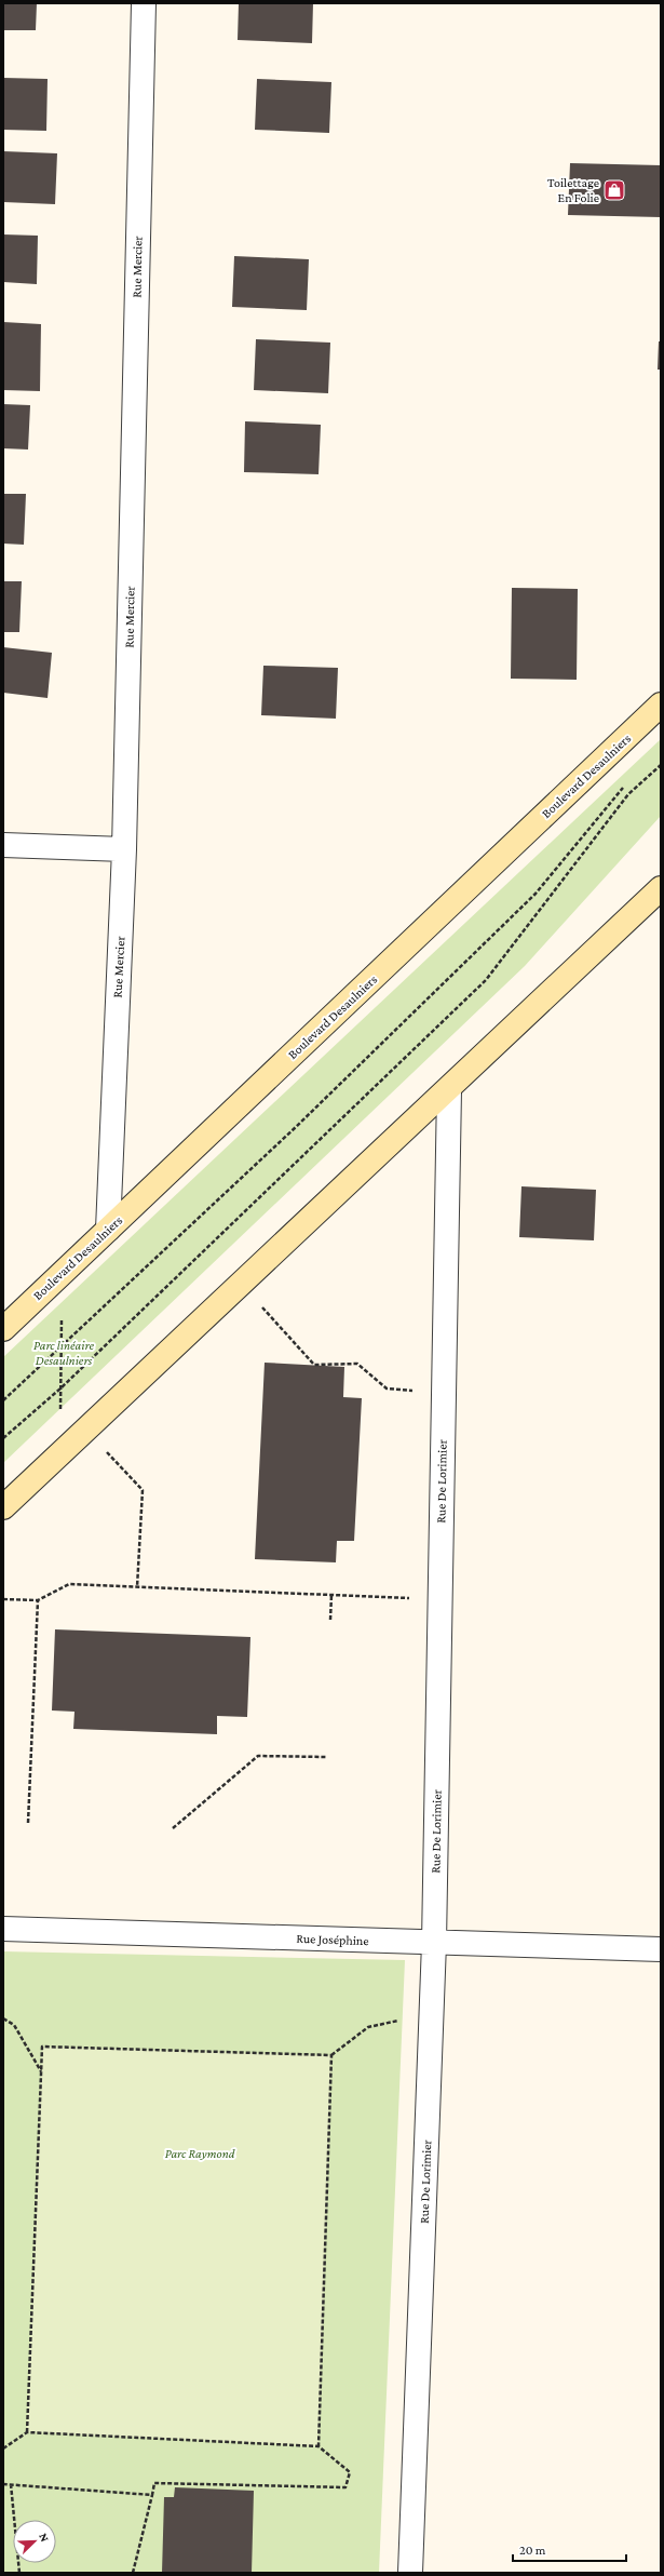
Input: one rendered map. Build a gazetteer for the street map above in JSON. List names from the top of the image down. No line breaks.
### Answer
{"streets":{"street":["Rue Mercier","Boulevard Desaulniers","Rue De Lorimier","Rue Joséphine"]},"crossings":[["Rue Mercier","Boulevard Desaulniers"],["Rue De Lorimier","Rue Joséphine"]],"parks":["Parc linéaire Desaulniers","Parc Raymond"],"places":{"shop":["Toilettage En Folie"]},"scale_bar":"20 m","north":"top right"}
